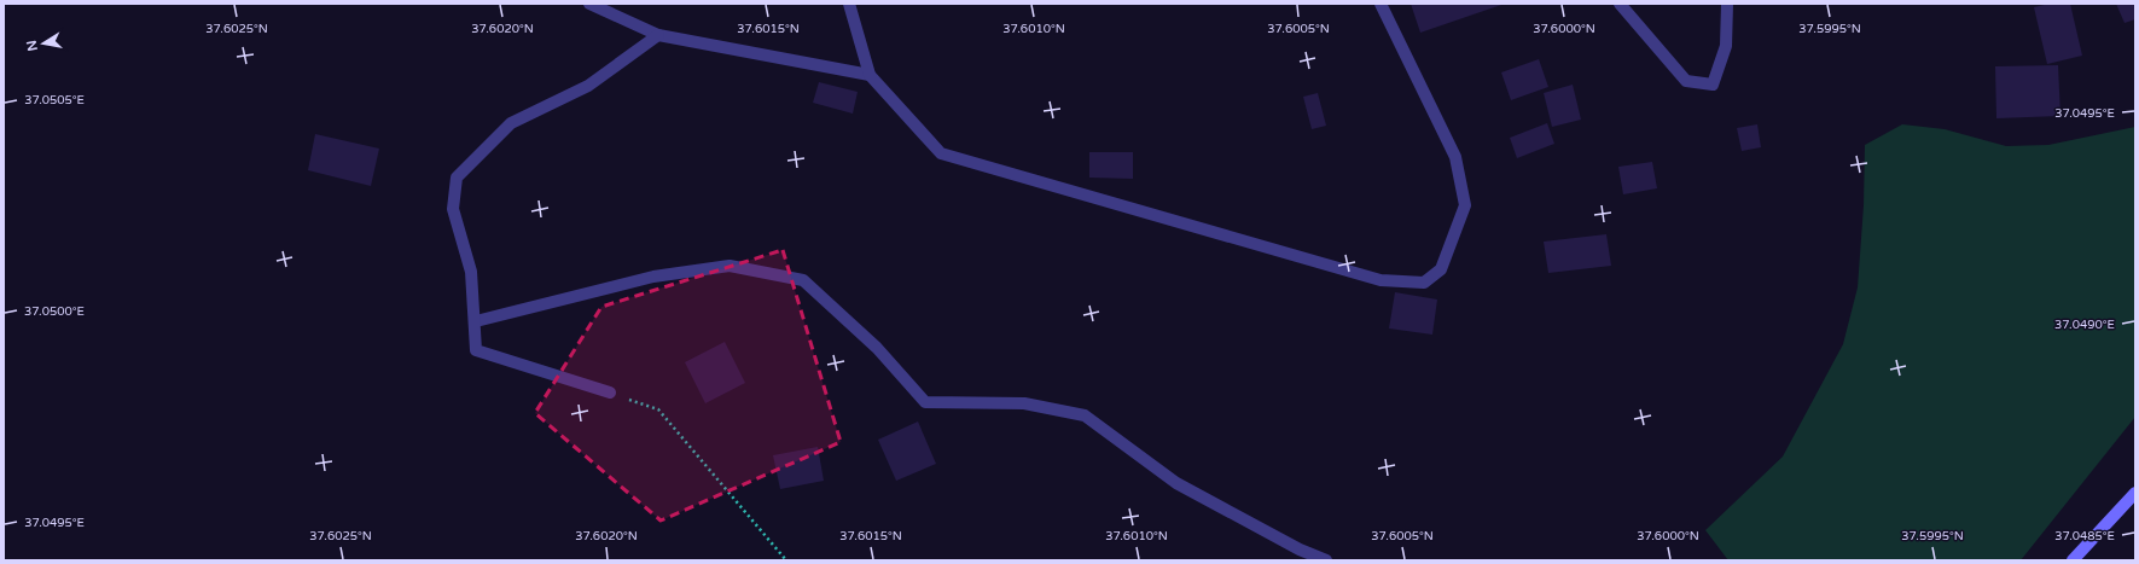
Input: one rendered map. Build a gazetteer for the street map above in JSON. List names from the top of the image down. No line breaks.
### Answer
{"north":"left","coordinates":["37.6025°N","37.6020°N","37.6015°N","37.6010°N","37.6005°N","37.6000°N","37.5995°N","37.0505°E","37.0495°E","37.0500°E","37.0490°E","37.0485°E"]}
